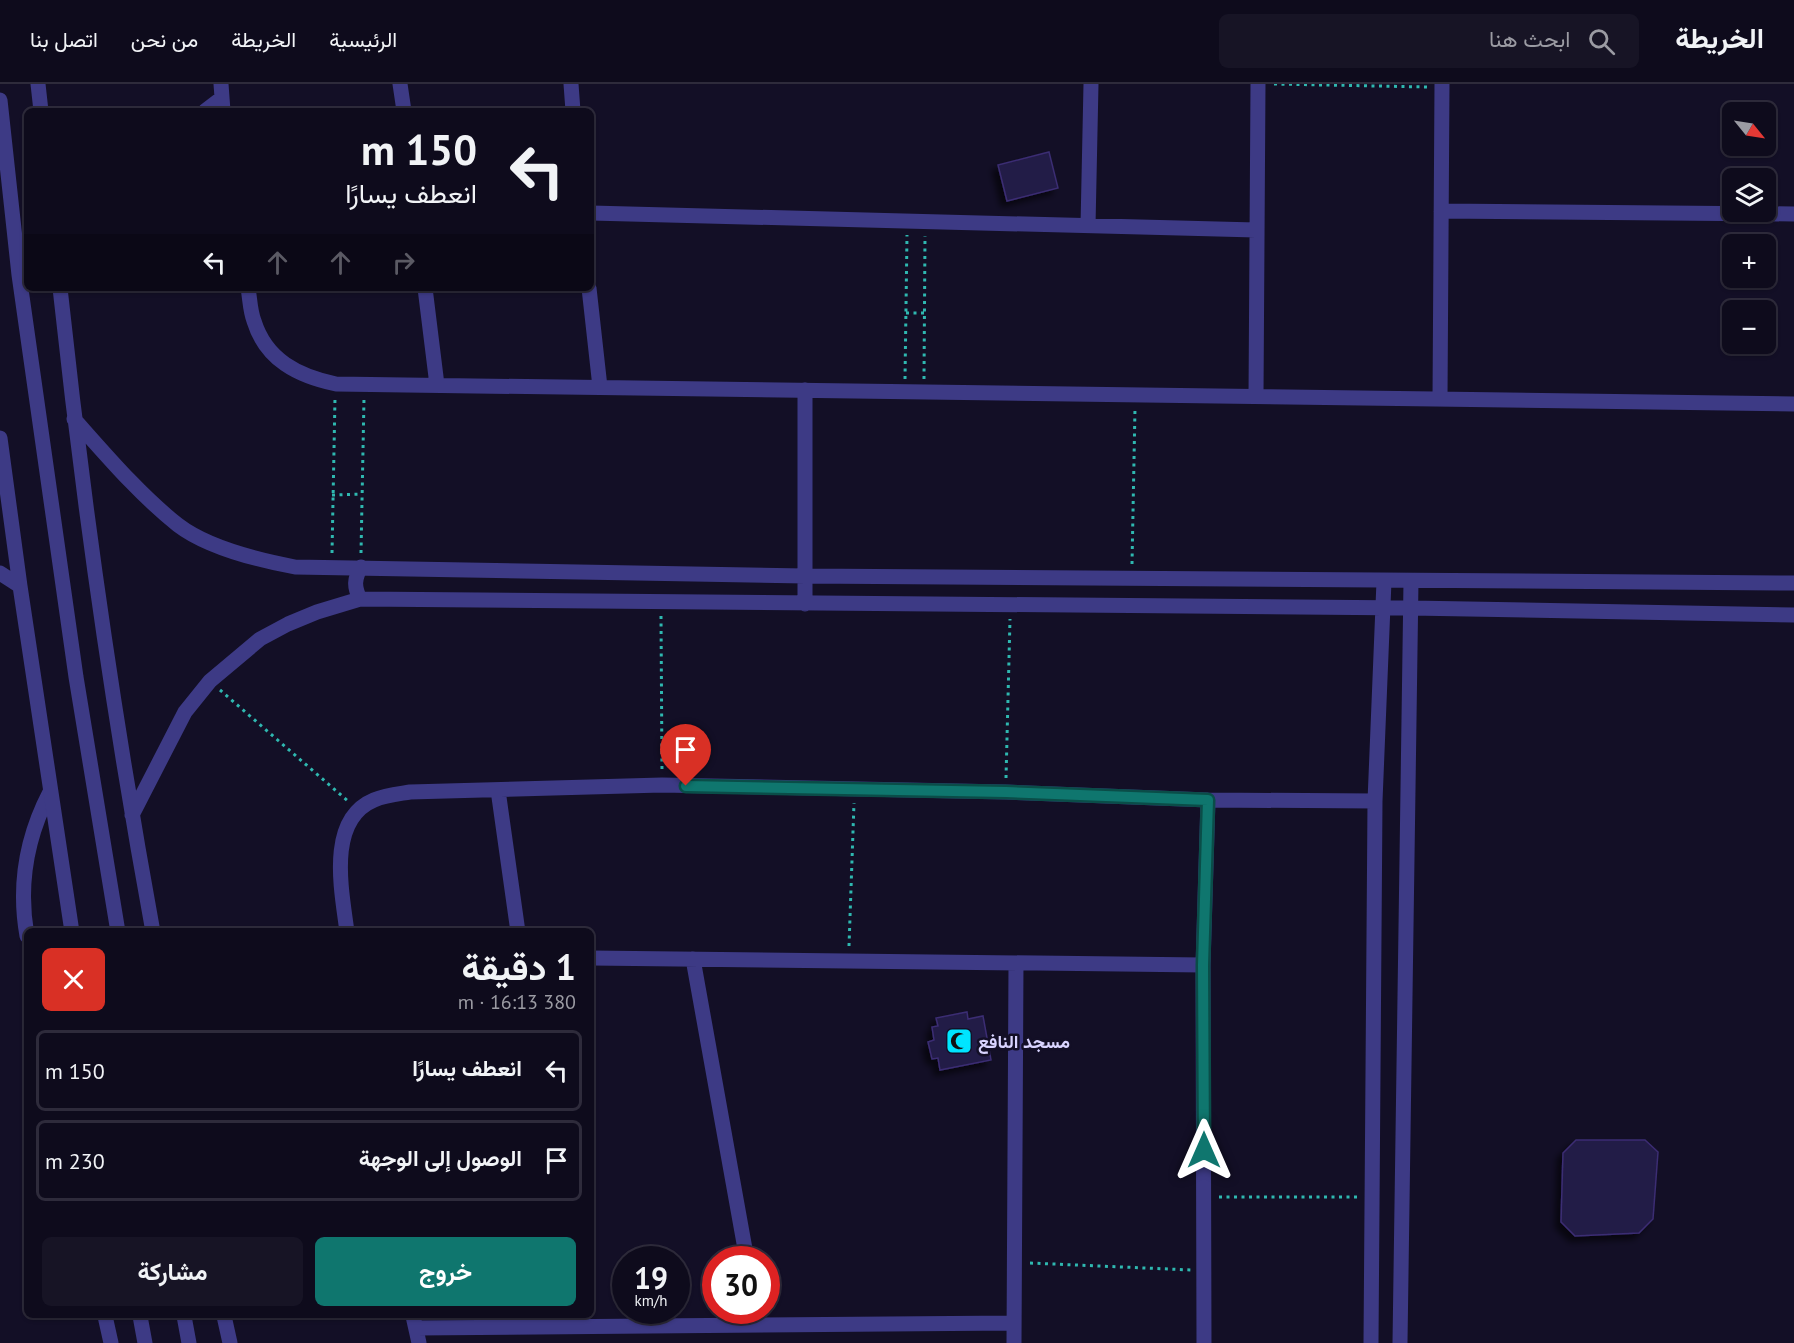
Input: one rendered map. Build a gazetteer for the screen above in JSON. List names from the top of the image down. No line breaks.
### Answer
{"places":{"mosque":["مسجد النافع"]},"north":"bottom right","page":{"header":"الخريطة","search":"ابحث هنا","nav":["الرئيسية","الخريطة","من نحن","اتصل بنا"],"map_buttons":["+","−"],"turn":["150 m","انعطف يسارًا"],"heading":["1 دقيقة","380 m · 16:13"],"list":[{"name":"انعطف يسارًا","value":"150 m"},{"name":"الوصول إلى الوجهة","value":"230 m"}],"buttons":["خروج","مشاركة"],"speed":"19 km/h","limit":"30"}}
